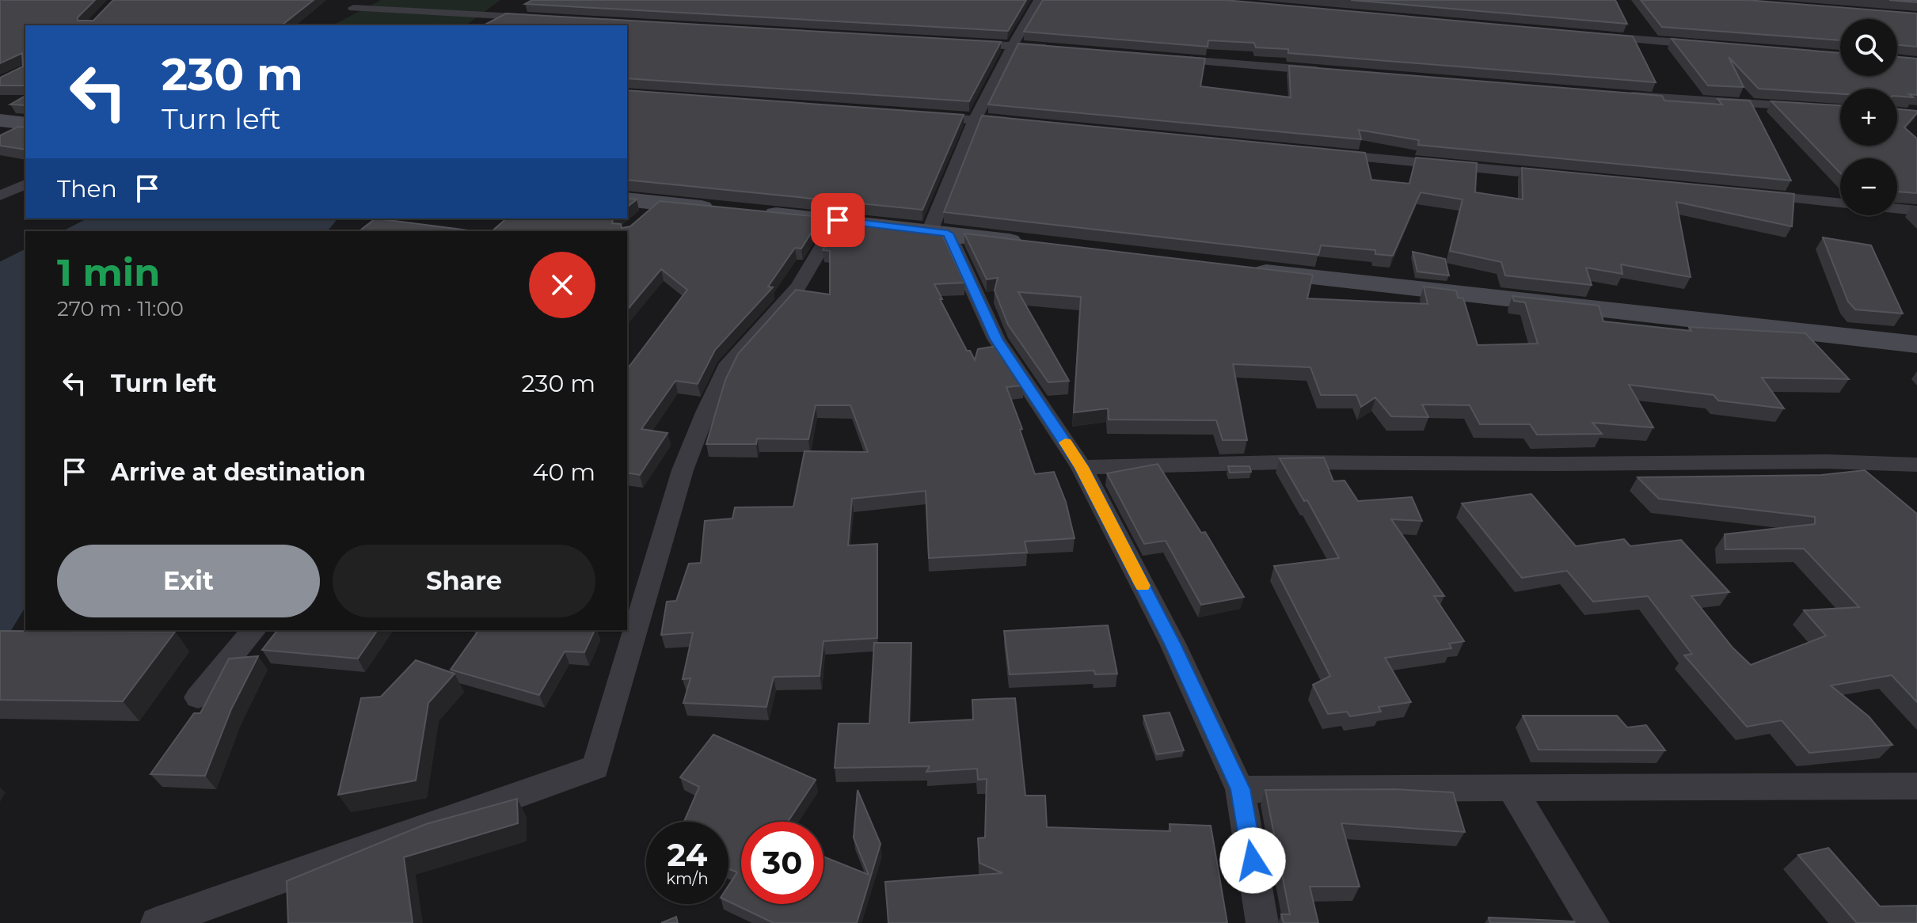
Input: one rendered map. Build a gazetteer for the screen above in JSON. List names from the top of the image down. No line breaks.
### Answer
{"page":{"map_buttons":["+","−"],"turn":["230 m","Turn left"],"then":"Then","heading":["1 min","270 m · 11:00"],"list":[{"name":"Turn left","value":"230 m"},{"name":"Arrive at destination","value":"40 m"}],"buttons":["Exit","Share"],"speed":"24 km/h","limit":"30"}}
